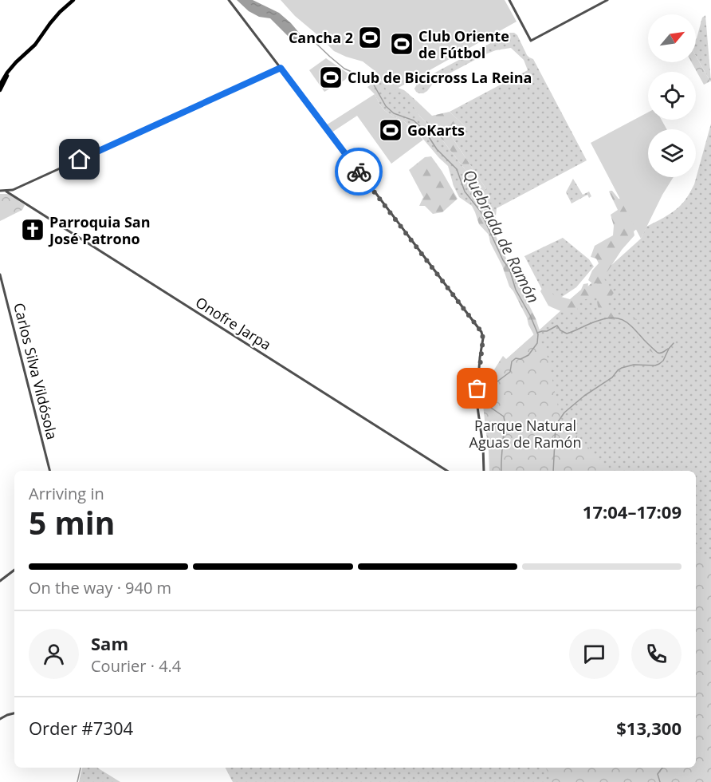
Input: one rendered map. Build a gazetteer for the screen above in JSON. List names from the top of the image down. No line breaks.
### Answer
{"streets":{"street":["Onofre Jarpa","Carlos Silva Vildósola"]},"water":["Quebrada de Ramón"],"parks":["Parque Natural Aguas de Ramón"],"places":{"sports":["Cancha 2","Club Oriente de Fútbol","Club de Bicicross La Reina","GoKarts"],"church":["Parroquia San José Patrono"]},"north":"top right","page":{"heading":["5 min","Arriving in","17:04–17:09"],"panel":["Sam","Courier · 4.4","Order #7304","$13,300"],"bar":"On the way · 940 m"}}
